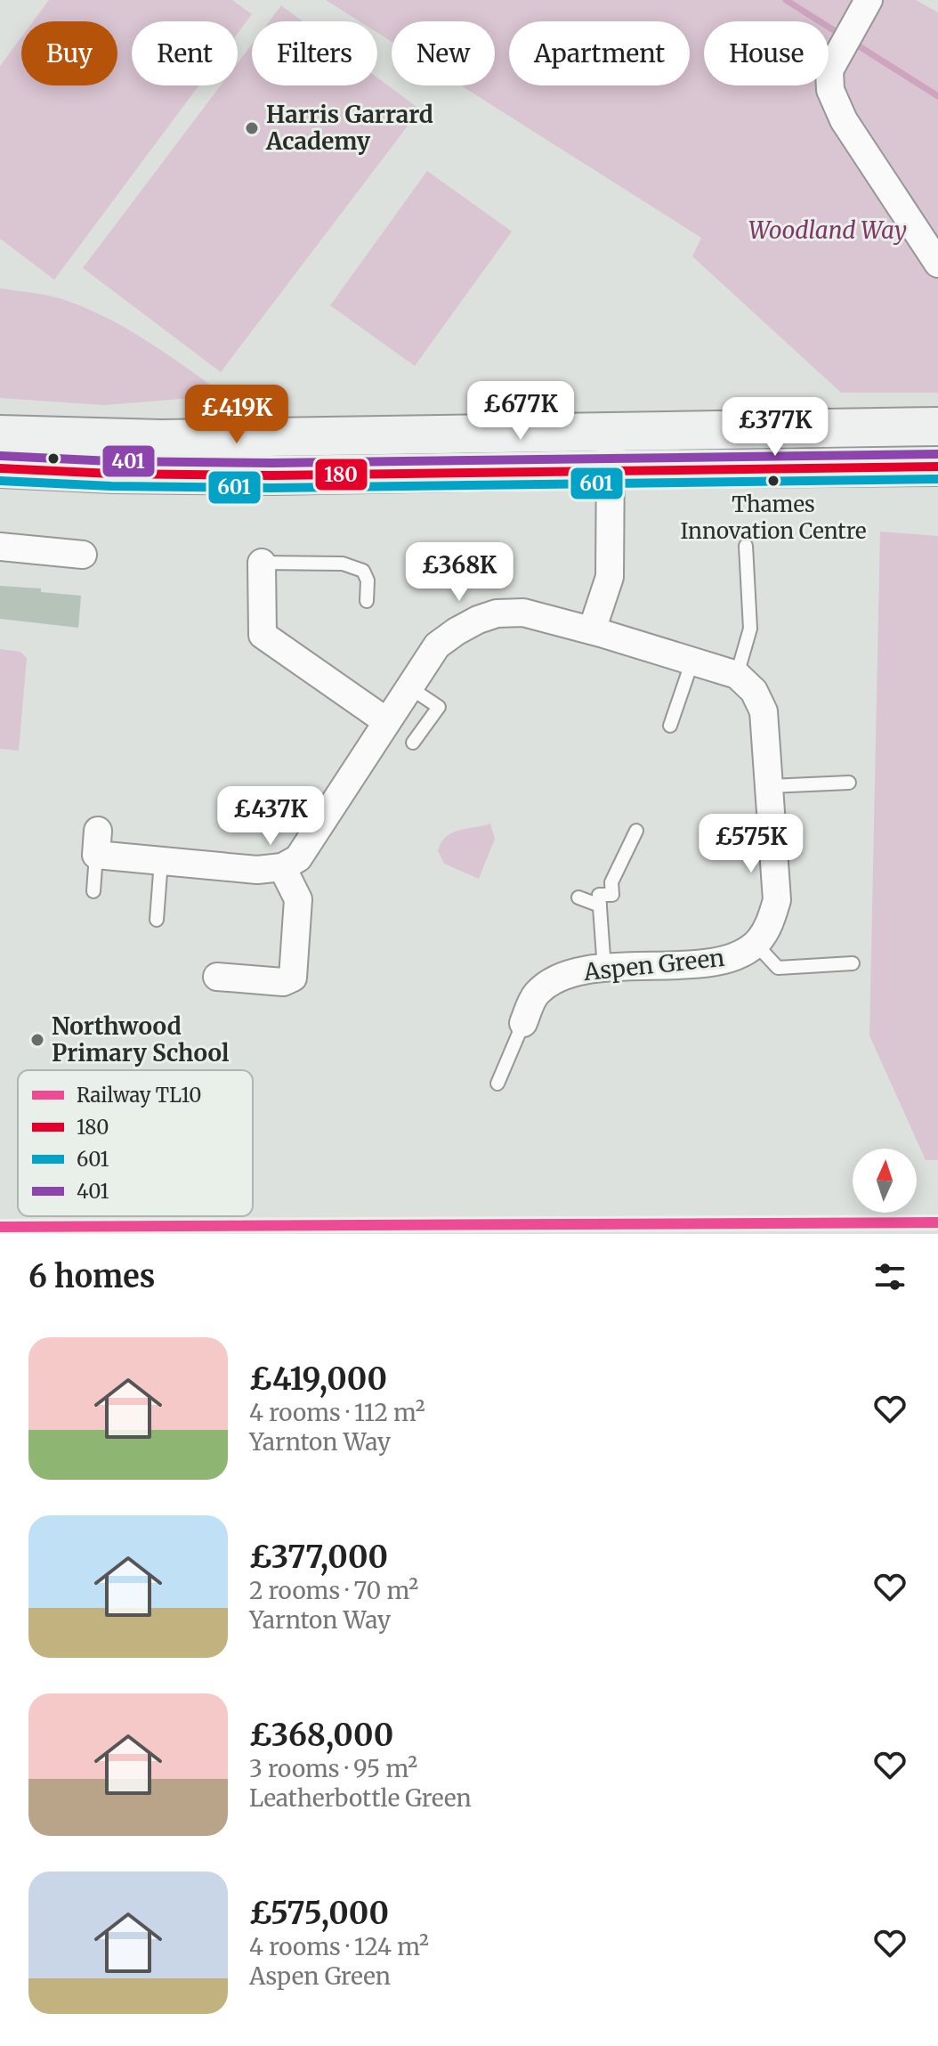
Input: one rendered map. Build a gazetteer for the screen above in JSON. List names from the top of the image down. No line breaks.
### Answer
{"streets":{"street":["Aspen Green"]},"parks":["Woodland Way"],"places":["Harris Garrard Academy","Thames Innovation Centre","Northwood Primary School"],"lines":["transit line 401","transit line 180","transit line 601","rail line TL10"],"legend":["Railway TL10","180","601","401"],"north":"top","page":{"chip":["Buy","Rent","Filters","New","Apartment","House"],"price":["£677K","£419K","£377K","£368K","£437K","£575K"],"heading":"6 homes","list":[{"name":"£419,000","note":"4 rooms · 112 m² · Yarnton Way"},{"name":"£377,000","note":"2 rooms · 70 m² · Yarnton Way"},{"name":"£368,000","note":"3 rooms · 95 m² · Leatherbottle Green"},{"name":"£575,000","note":"4 rooms · 124 m² · Aspen Green"}]}}
